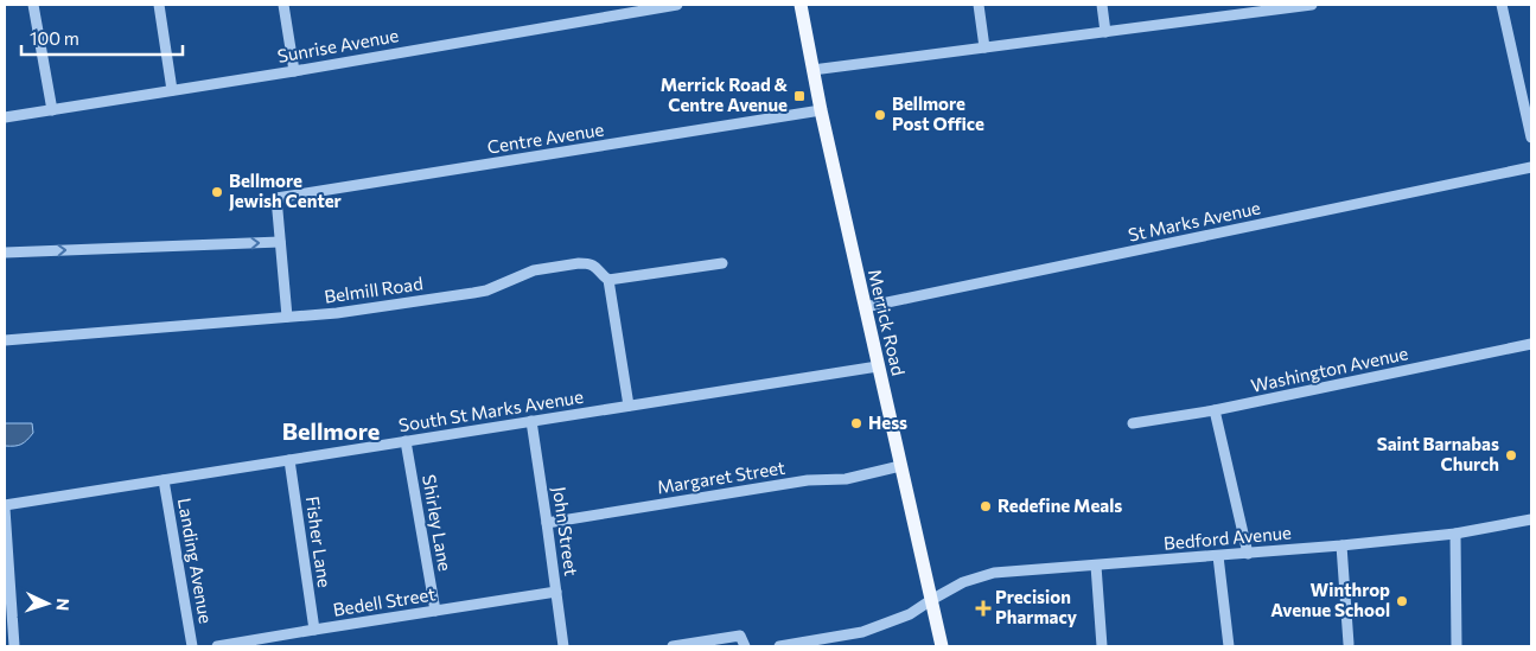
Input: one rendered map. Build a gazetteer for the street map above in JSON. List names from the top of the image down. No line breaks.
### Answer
{"streets":{"main road":["Merrick Road"],"street":["Sunrise Avenue","Centre Avenue","St Marks Avenue","Belmill Road","Washington Avenue","South St Marks Avenue","Margaret Street","Shirley Lane","John Street","Bedford Avenue","Fisher Lane","Landing Avenue","Bedell Street"]},"crossings":[["Centre Avenue","Merrick Road"],["St Marks Avenue","Merrick Road"],["Merrick Road","South St Marks Avenue"],["Merrick Road","Margaret Street"],["Merrick Road","Bedford Avenue"],["South St Marks Avenue","Shirley Lane"],["South St Marks Avenue","John Street"],["South St Marks Avenue","Fisher Lane"],["South St Marks Avenue","Landing Avenue"],["Margaret Street","John Street"],["Shirley Lane","Bedell Street"],["John Street","Bedell Street"],["Fisher Lane","Bedell Street"]],"districts":["Bellmore"],"places":{"transit":["Merrick Road & Centre Avenue"],"other":["Bellmore Post Office","Bellmore Jewish Center","Hess","Saint Barnabas Church","Redefine Meals","Winthrop Avenue School"],"health":["Precision Pharmacy"]},"scale_bar":"100 m","north":"right"}
